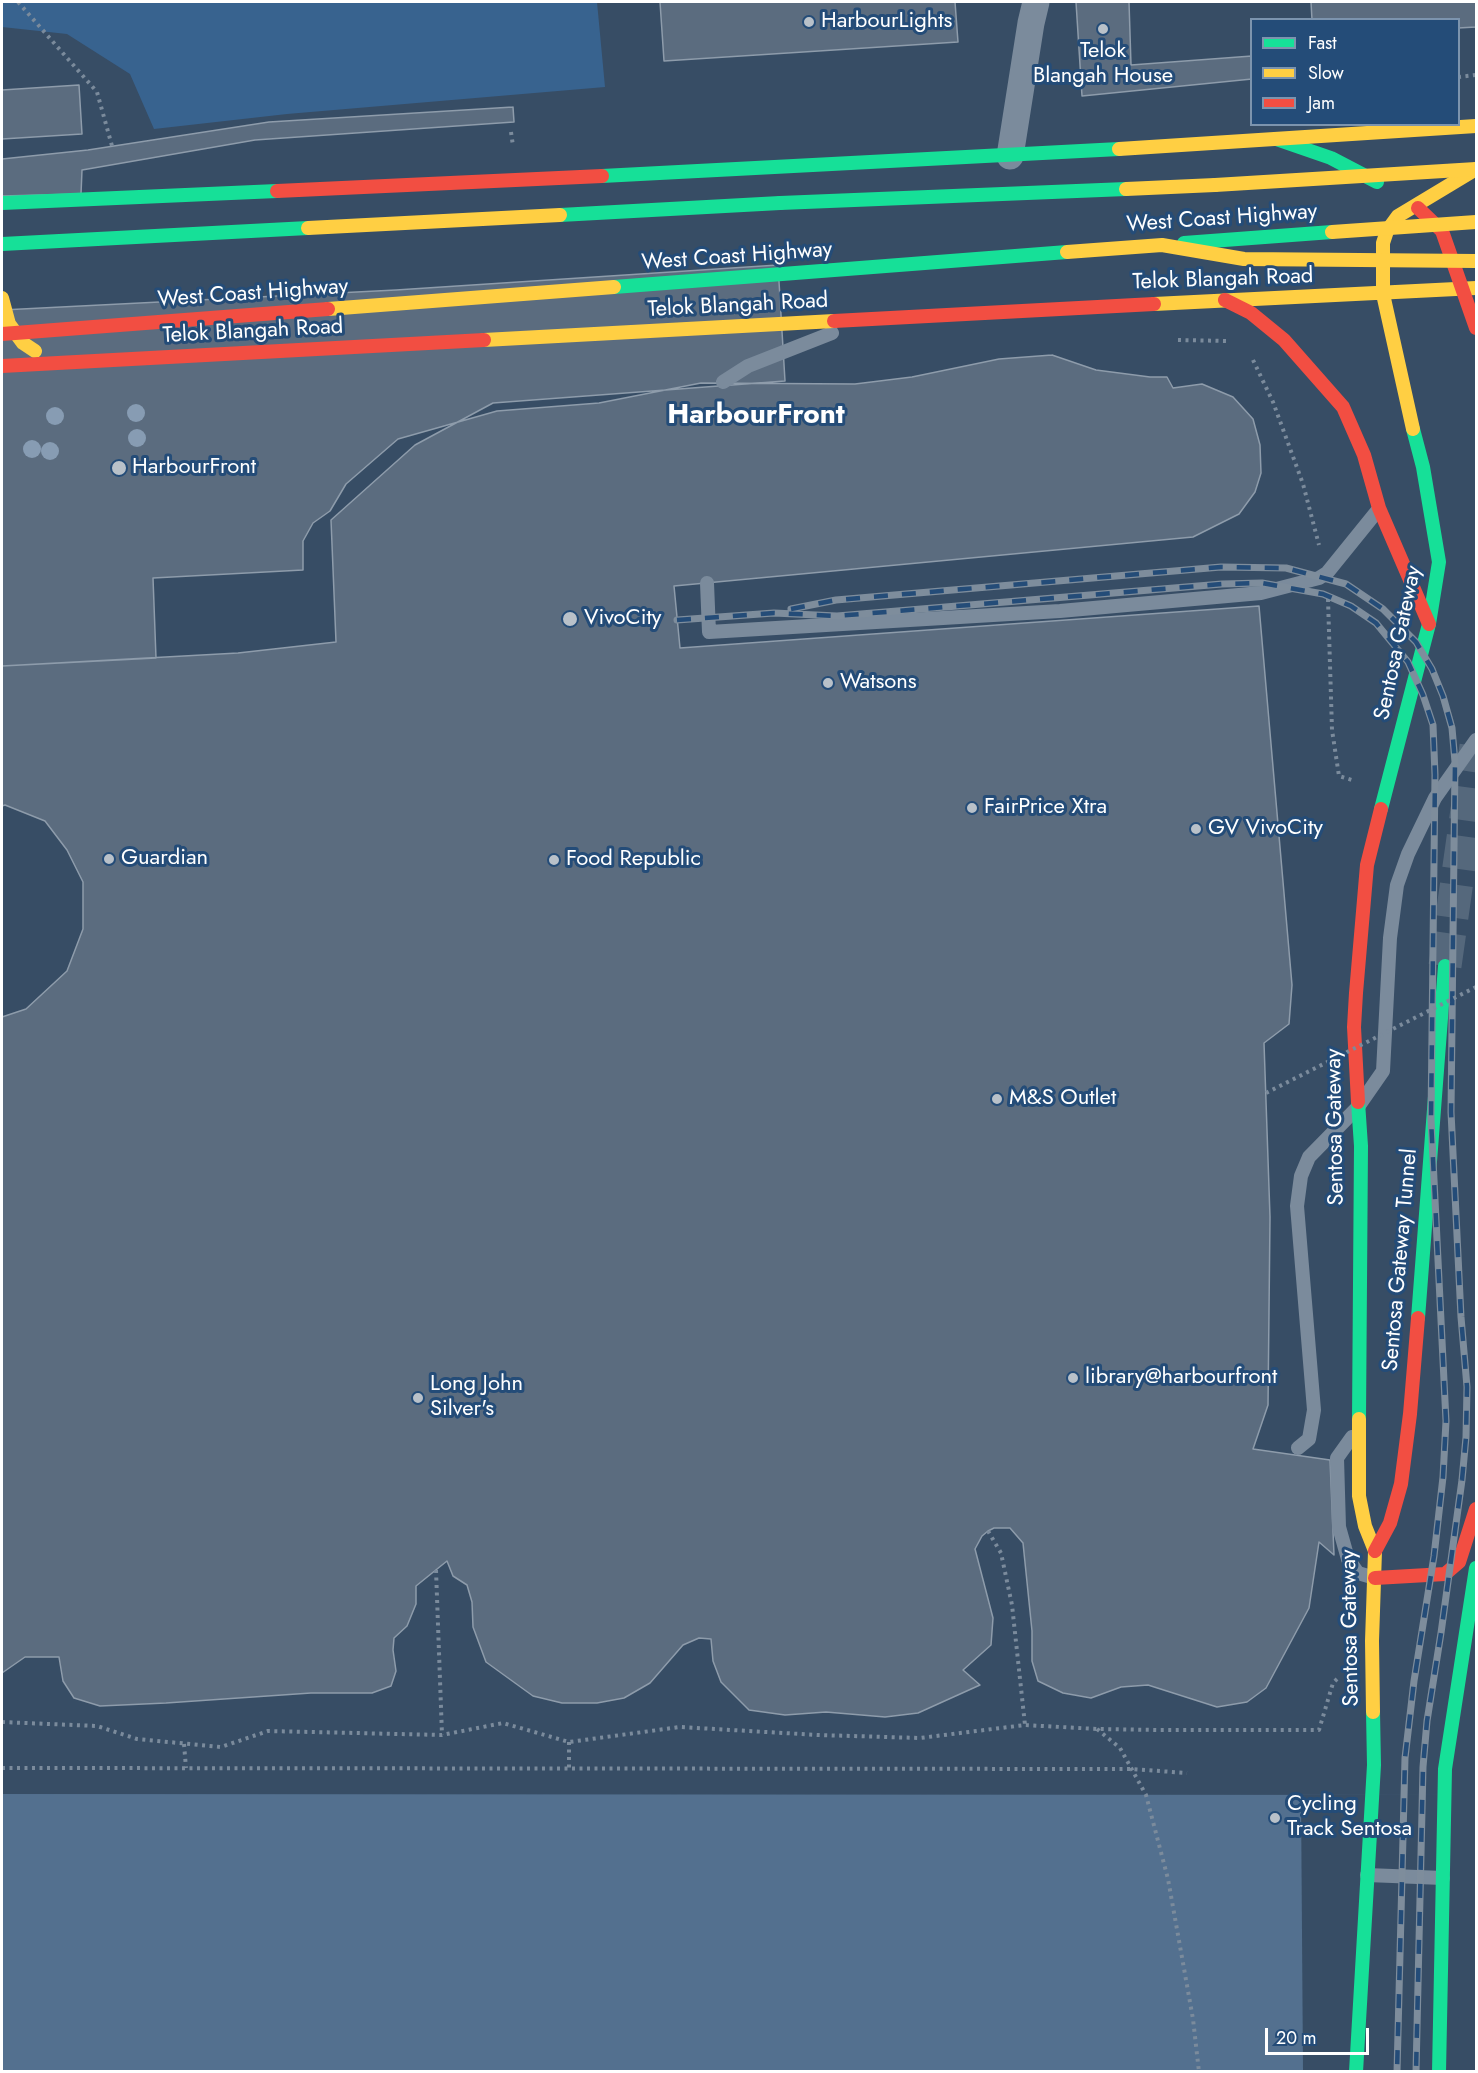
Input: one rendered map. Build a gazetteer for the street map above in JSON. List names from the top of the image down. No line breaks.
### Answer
{"streets":{"main road":["West Coast Highway","Telok Blangah Road","Sentosa Gateway","Sentosa Gateway Tunnel"]},"crossings":[["West Coast Highway","Sentosa Gateway"],["Telok Blangah Road","Sentosa Gateway"],["Sentosa Gateway","Sentosa Gateway Tunnel"]],"districts":["HarbourFront"],"places":["HarbourLights","Telok Blangah House","HarbourFront","VivoCity","Watsons","FairPrice Xtra","GV VivoCity","Guardian","Food Republic","M&S Outlet","library@harbourfront","Long John Silver's","Cycling Track Sentosa"],"legend":["Fast","Slow","Jam"],"scale_bar":"20 m"}
